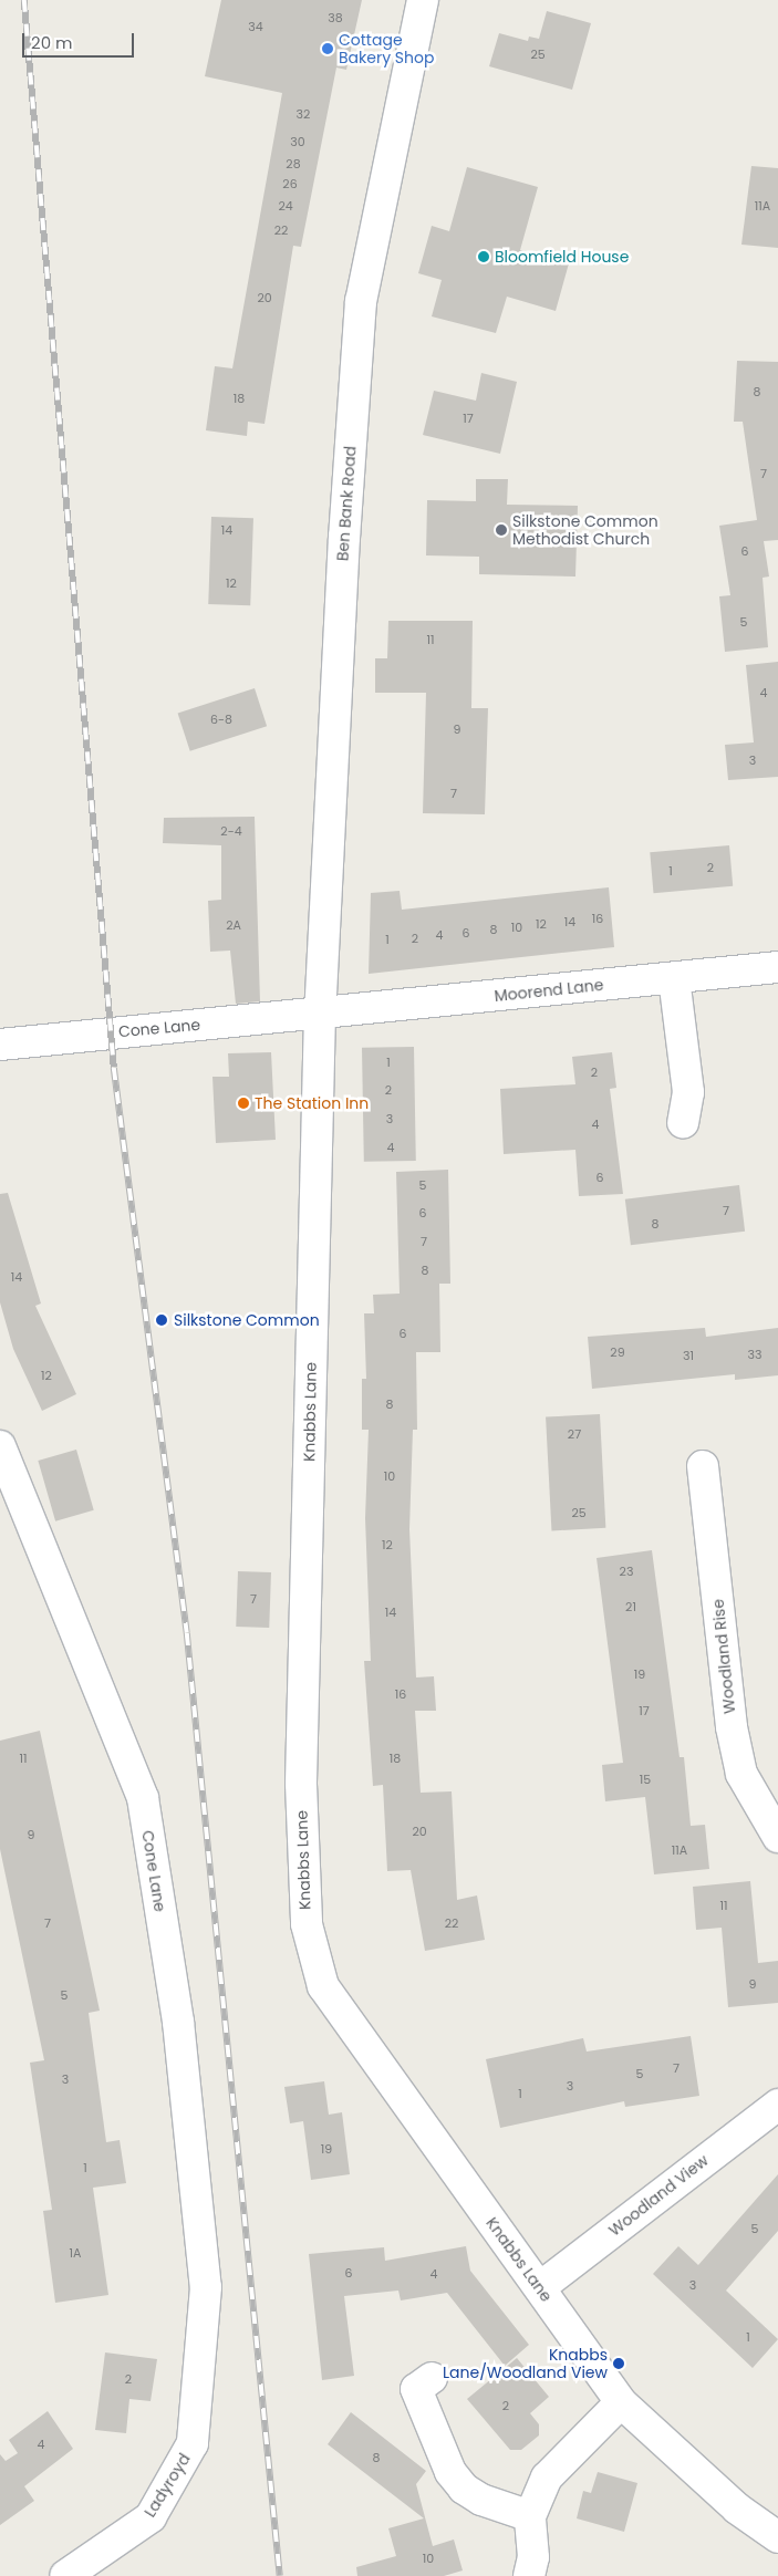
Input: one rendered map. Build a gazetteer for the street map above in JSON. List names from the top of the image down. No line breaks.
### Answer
{"streets":{"street":["Ben Bank Road","Moorend Lane","Cone Lane","Knabbs Lane","Woodland Rise","Woodland View","Ladyroyd"]},"crossings":[["Ben Bank Road","Moorend Lane"],["Ben Bank Road","Cone Lane"],["Ben Bank Road","Knabbs Lane"],["Moorend Lane","Cone Lane"],["Moorend Lane","Knabbs Lane"],["Cone Lane","Knabbs Lane"],["Cone Lane","Ladyroyd"],["Knabbs Lane","Woodland View"]],"places":["Cottage Bakery Shop","Bloomfield House","Silkstone Common Methodist Church","The Station Inn","Silkstone Common","Knabbs Lane/Woodland View"],"house_numbers":["38","34","25","32","30","28","26","24","11A","22","20","8","18","17","7","14","6","12","5","11","4","6-8","9","3","7","2-4","2","1","16","14","12","2A","10","8","6","4","2","1","1","2","2","3","4","4","6","5","7","6","8","7","8","14","6","29","33","31","12","8","27","10","25","12","23","7","21","14","19","16","17","11","18","15","20","9","11A","11","7","22","9","5","7","5","3","3","1","19","1","5","1A","6","4","3","1","2","2","4","8","10"],"scale_bar":"20 m"}
